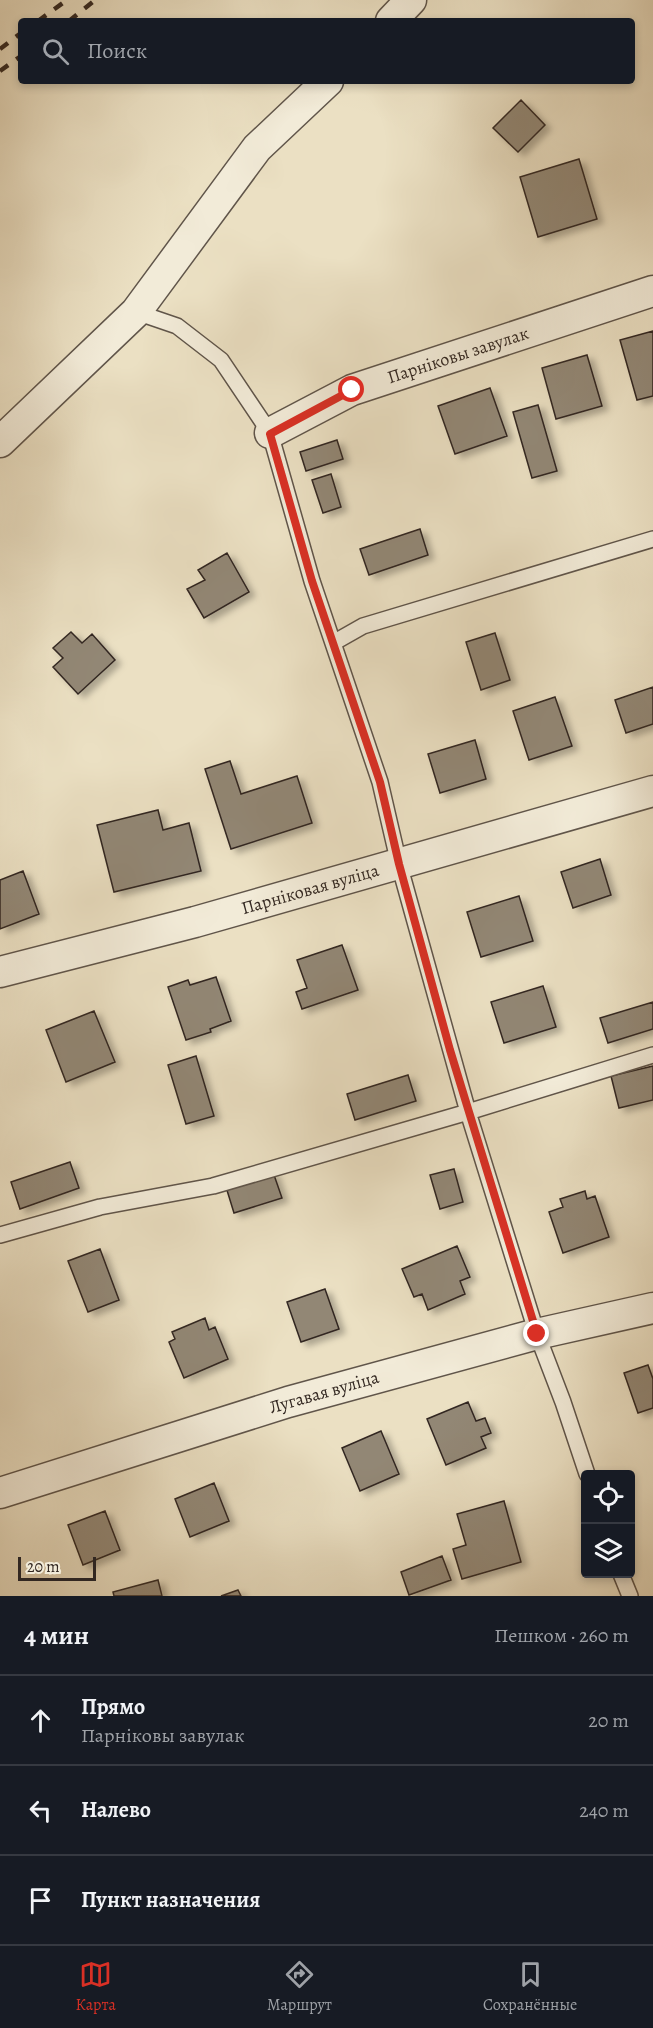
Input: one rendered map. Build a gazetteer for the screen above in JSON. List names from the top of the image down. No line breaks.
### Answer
{"streets":{"street":["Парніковы завулак","Парніковая вуліца","Лугавая вуліца"]},"scale_bar":"20 m","page":{"search":"Поиск","scale":"20 m","heading":["4 мин","Пешком · 260 m"],"list":[["Прямо","Парніковы завулак","20 m"],["Налево","240 m"],"Пункт назначения"],"nav":["Карта","Маршрут","Сохранённые"]}}
